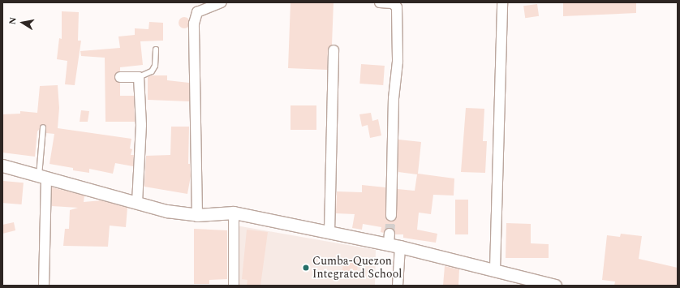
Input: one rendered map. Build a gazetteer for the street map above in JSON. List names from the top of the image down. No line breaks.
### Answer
{"places":["Cumba-Quezon Integrated School"],"north":"left"}
